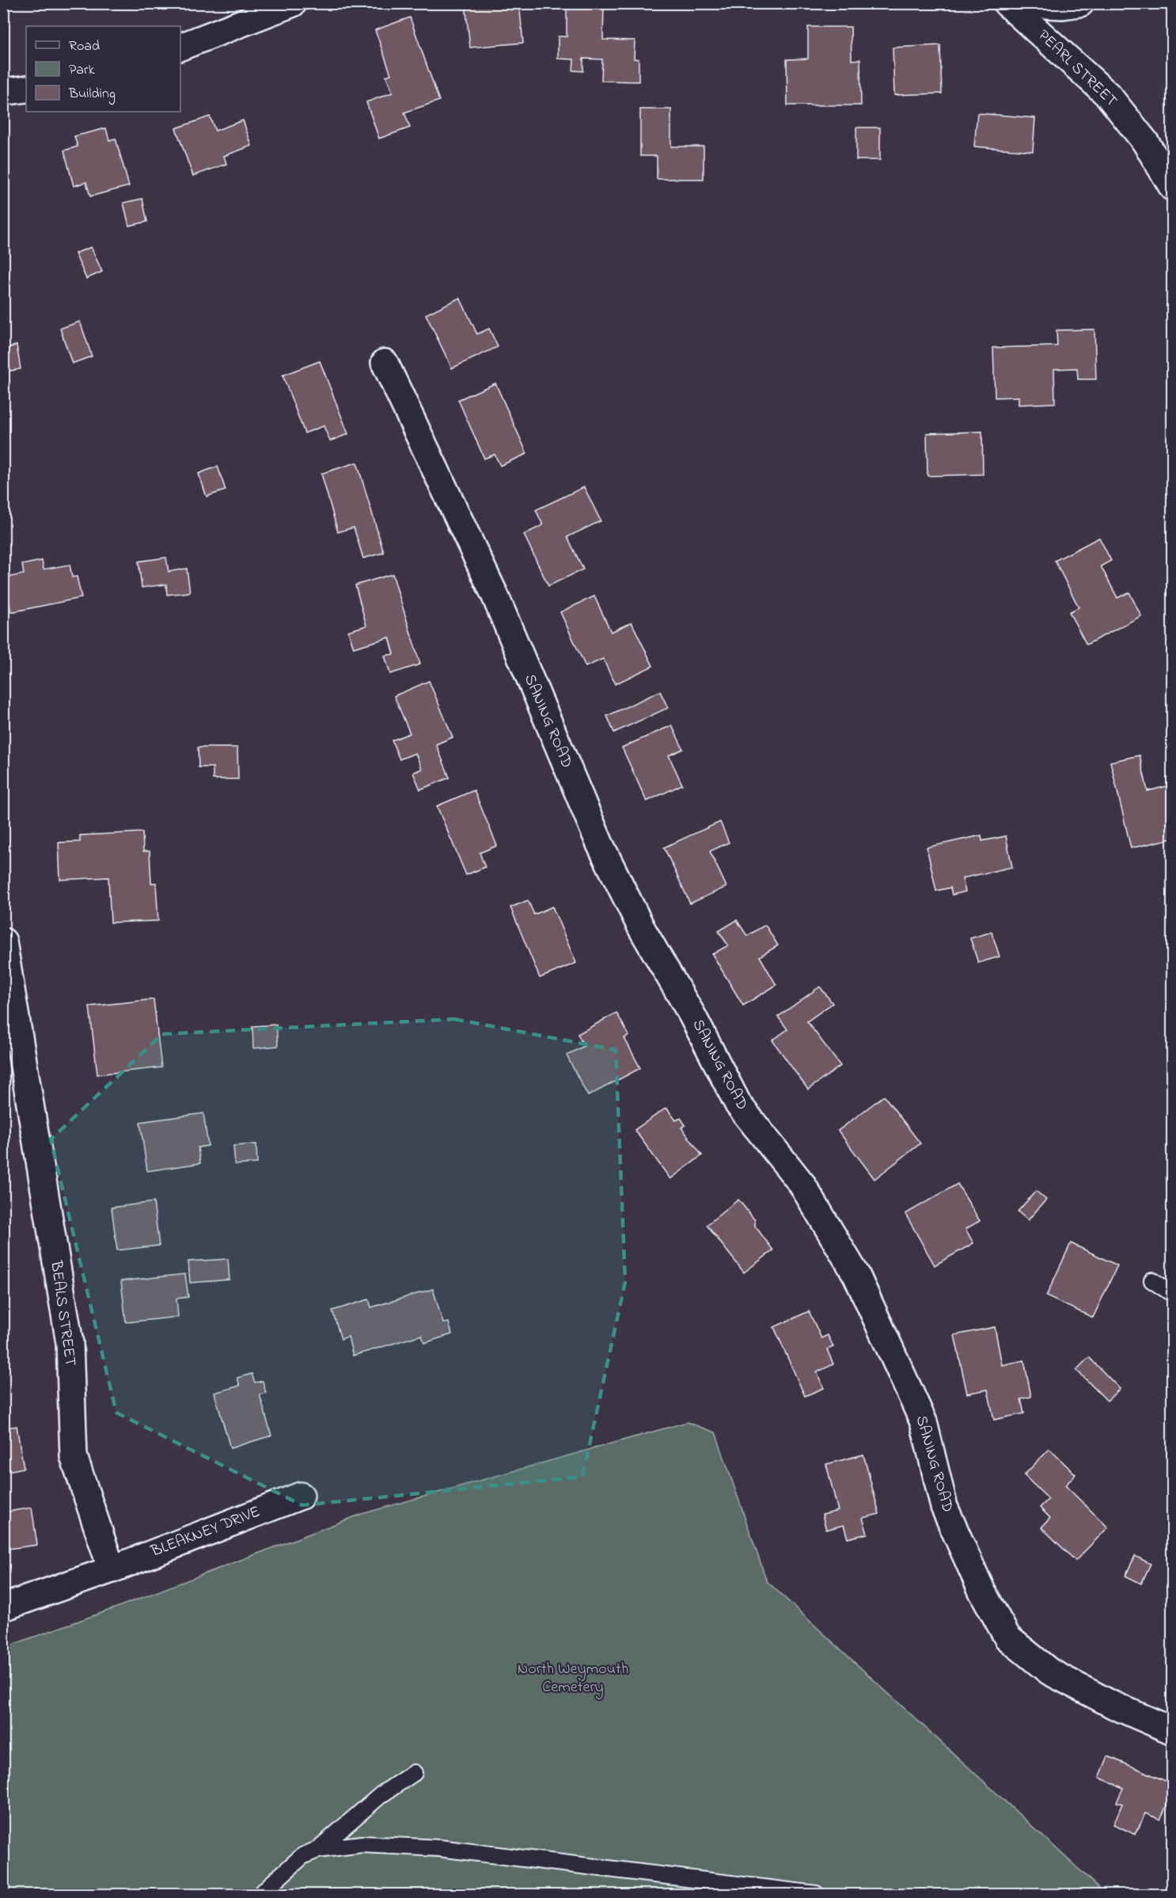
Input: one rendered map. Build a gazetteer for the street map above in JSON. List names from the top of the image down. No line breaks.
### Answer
{"streets":{"street":["PEARL STREET","SANING ROAD","BEALS STREET","BLEAKNEY DRIVE"]},"crossings":[["BEALS STREET","BLEAKNEY DRIVE"]],"parks":["North Weymouth Cemetery"],"legend":["Road","Park","Building"]}
